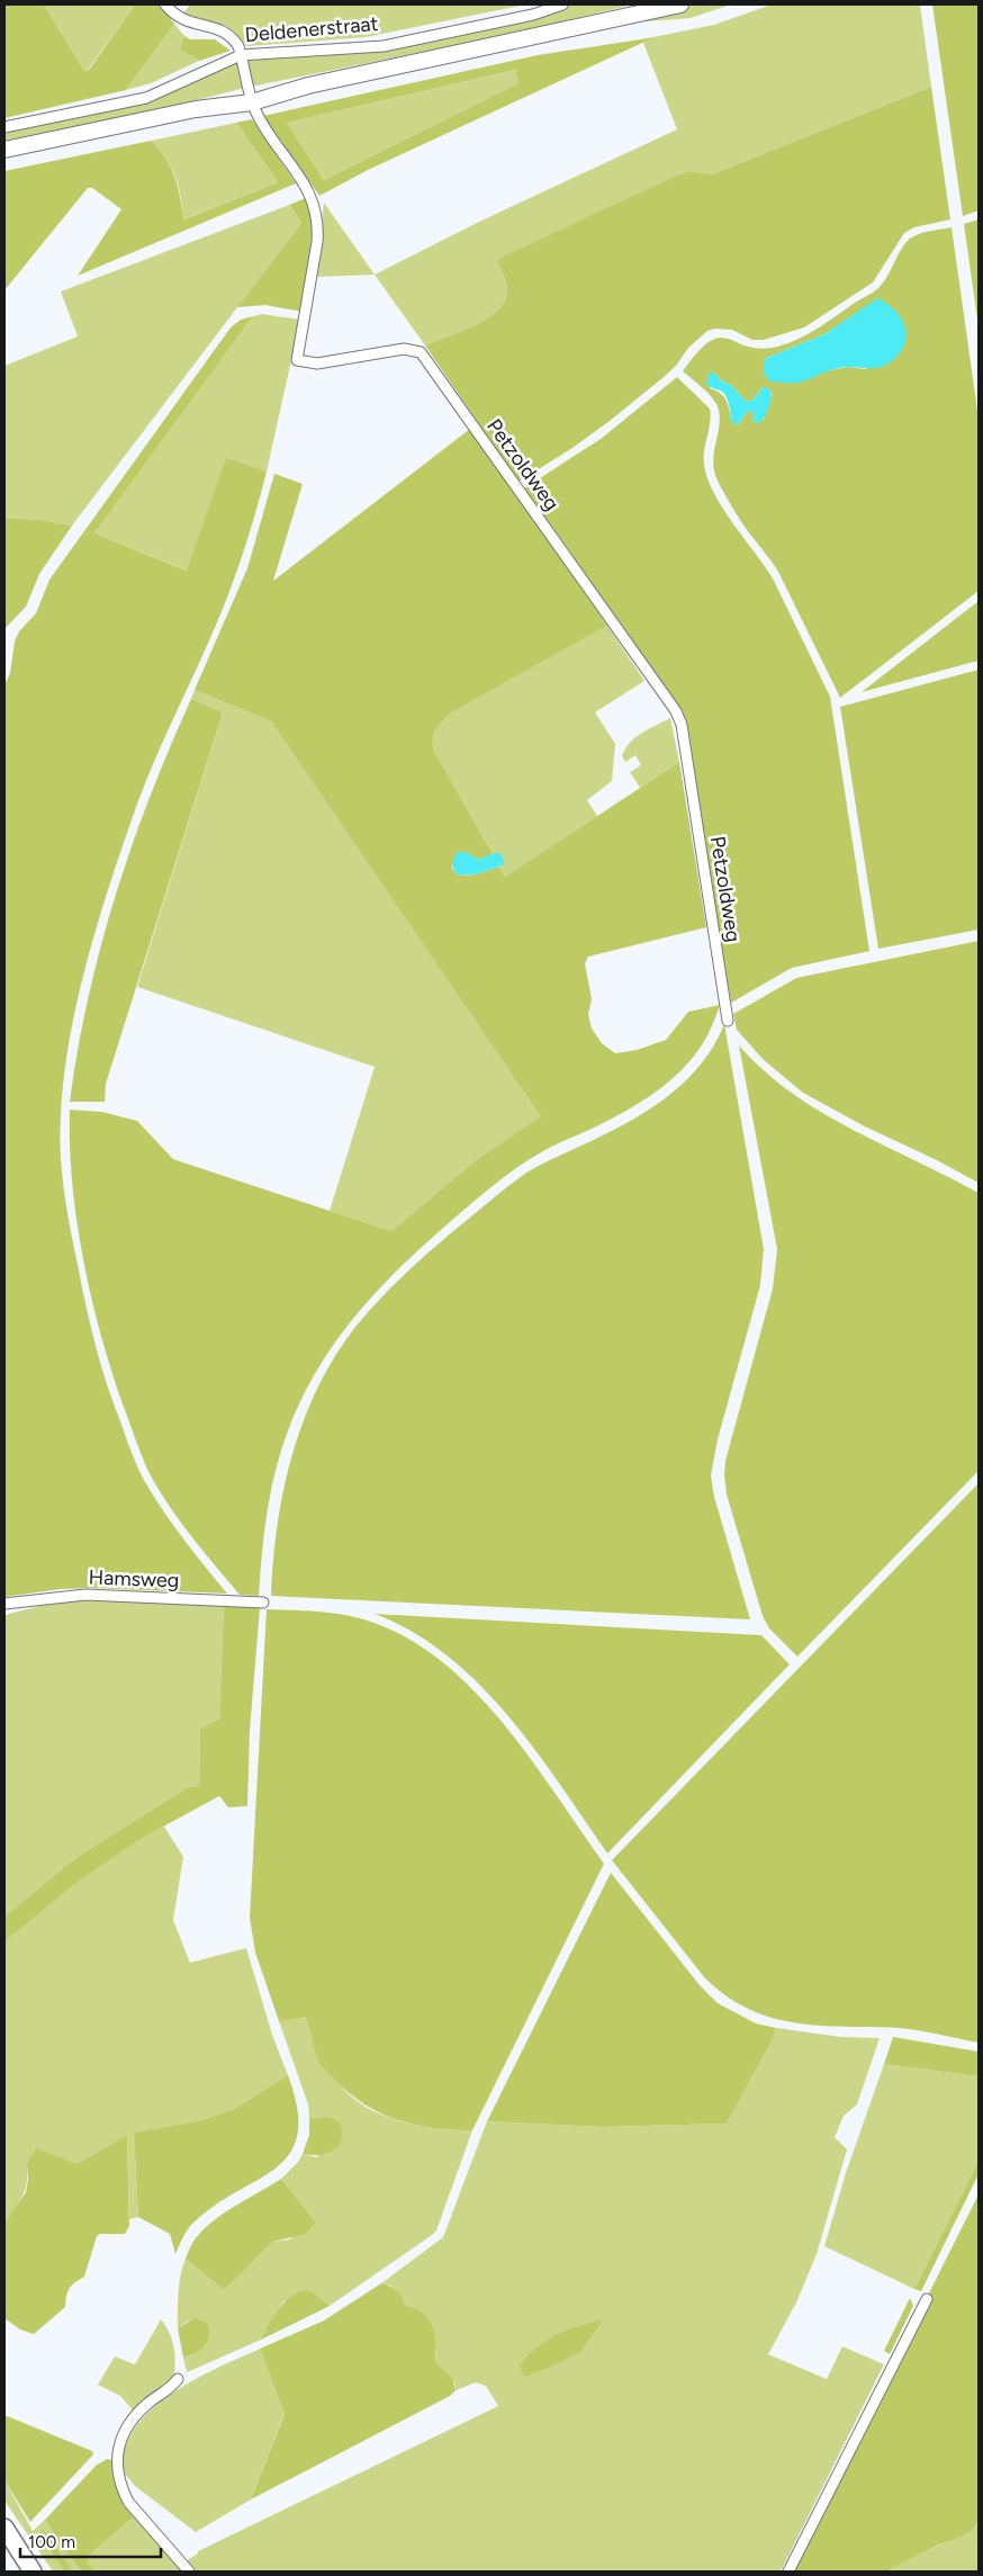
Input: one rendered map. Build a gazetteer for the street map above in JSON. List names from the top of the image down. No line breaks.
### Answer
{"streets":{"street":["Deldenerstraat","Petzoldweg","Hamsweg"]},"crossings":[["Deldenerstraat","Petzoldweg"]],"scale_bar":"100 m"}
